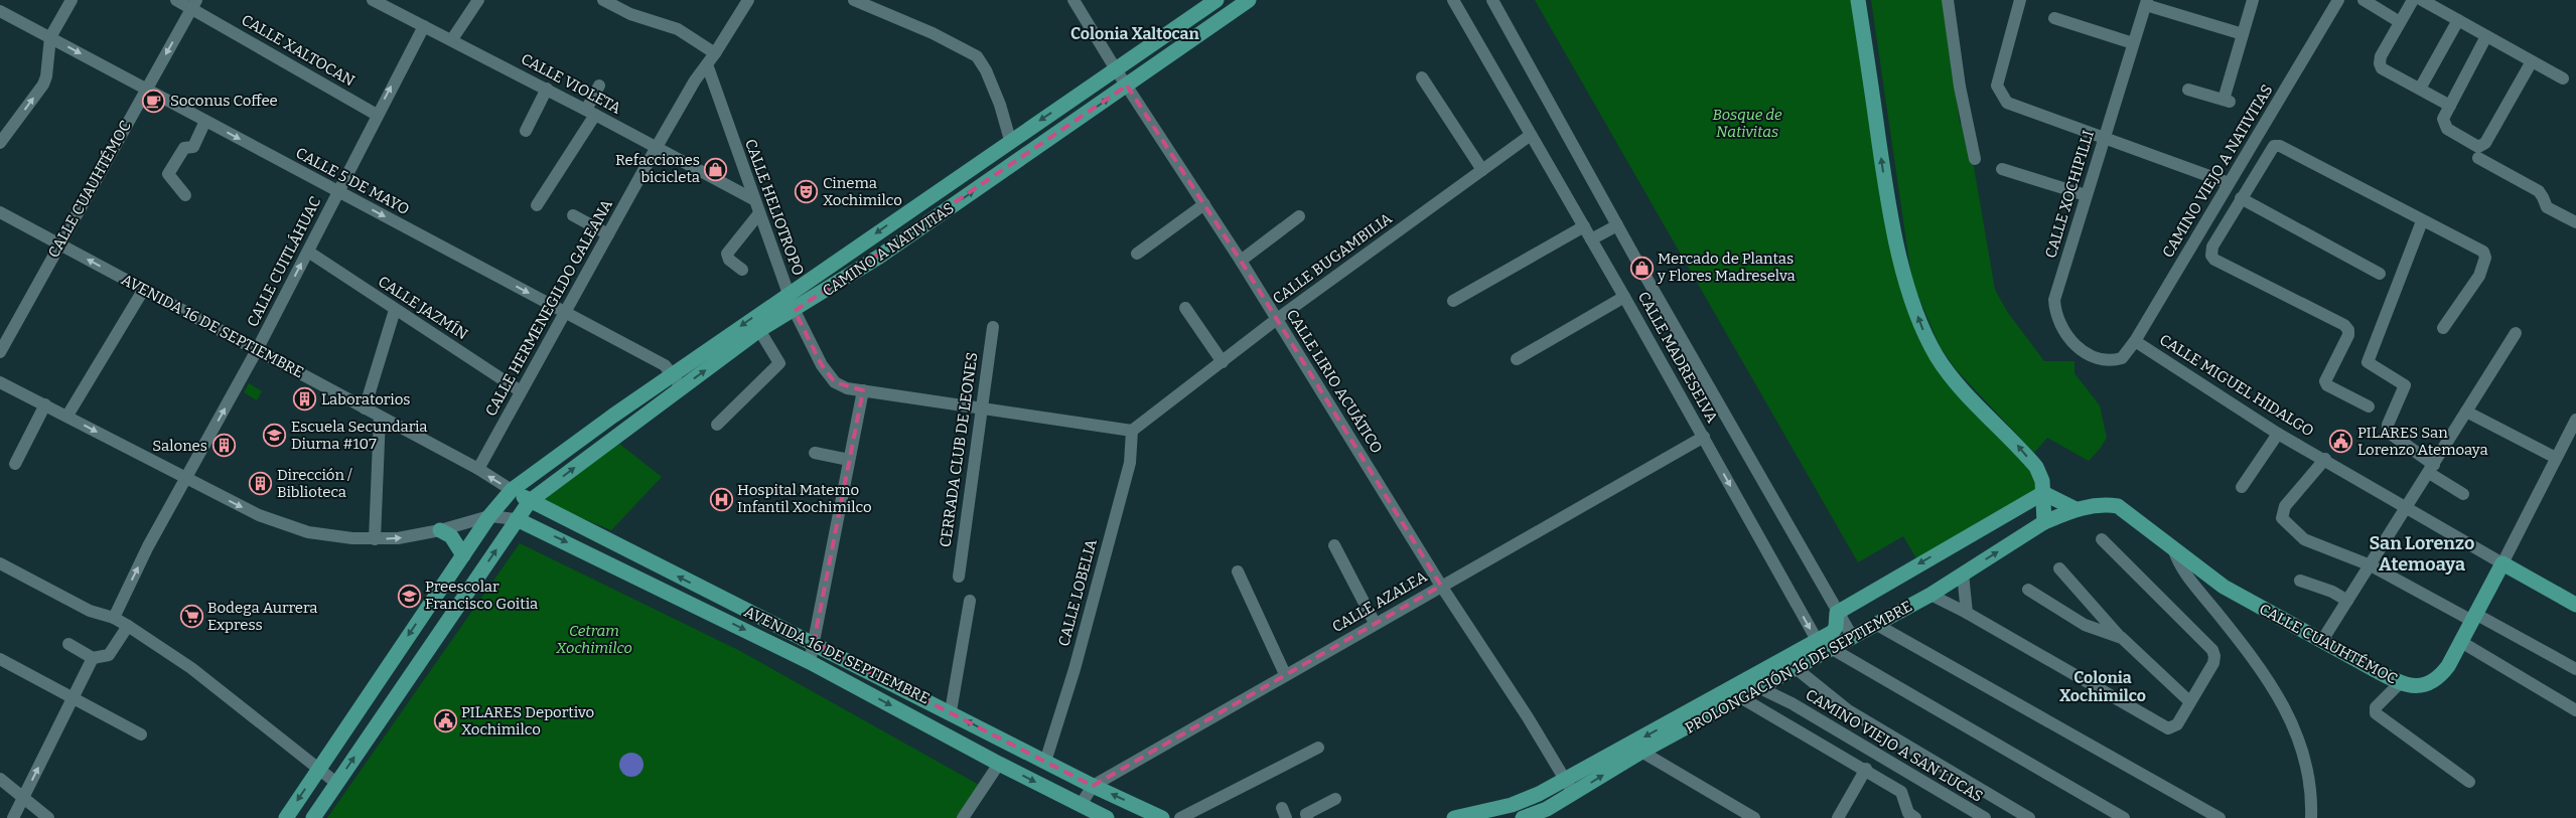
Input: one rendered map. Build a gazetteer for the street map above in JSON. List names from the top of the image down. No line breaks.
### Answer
{"streets":{"main road":["CALLE CUAUHTÉMOC","CAMINO A NATIVITAS","AVENIDA 16 DE SEPTIEMBRE","PROLONGACIÓN 16 DE SEPTIEMBRE"],"street":["CALLE XALTOCAN","CALLE VIOLETA","CAMINO VIEJO A NATIVITAS","CALLE 5 DE MAYO","CALLE XOCHIPILLI","CALLE HELIOTROPO","CALLE BUGAMBILIA","CALLE CUITLÁHUAC","CALLE JAZMÍN","CALLE HERMENEGILDO GALEANA","CALLE MADRESELVA","CALLE LIRIO ACUÁTICO","CALLE MIGUEL HIDALGO","CERRADA CLUB DE LEONES","CALLE LOBELIA","CALLE AZALEA","CAMINO VIEJO A SAN LUCAS"]},"crossings":[["CALLE XALTOCAN","CALLE CUAUHTÉMOC"],["CALLE XALTOCAN","CALLE CUITLÁHUAC"],["CALLE VIOLETA","CALLE HELIOTROPO"],["CALLE VIOLETA","CALLE CUITLÁHUAC"],["CALLE VIOLETA","CALLE HERMENEGILDO GALEANA"],["CAMINO VIEJO A NATIVITAS","CALLE XOCHIPILLI"],["CAMINO VIEJO A NATIVITAS","CALLE MIGUEL HIDALGO"],["CALLE 5 DE MAYO","CALLE CUAUHTÉMOC"],["CALLE 5 DE MAYO","CAMINO A NATIVITAS"],["CALLE 5 DE MAYO","CALLE CUITLÁHUAC"],["CALLE 5 DE MAYO","CALLE HERMENEGILDO GALEANA"],["CALLE CUAUHTÉMOC","AVENIDA 16 DE SEPTIEMBRE"],["CALLE CUAUHTÉMOC","CALLE MIGUEL HIDALGO"],["CALLE CUAUHTÉMOC","PROLONGACIÓN 16 DE SEPTIEMBRE"],["CALLE HELIOTROPO","CAMINO A NATIVITAS"],["CALLE HELIOTROPO","CALLE BUGAMBILIA"],["CALLE HELIOTROPO","CALLE HERMENEGILDO GALEANA"],["CALLE HELIOTROPO","CERRADA CLUB DE LEONES"],["CALLE HELIOTROPO","CALLE LOBELIA"],["CAMINO A NATIVITAS","AVENIDA 16 DE SEPTIEMBRE"],["CAMINO A NATIVITAS","CALLE LIRIO ACUÁTICO"],["CALLE BUGAMBILIA","CALLE MADRESELVA"],["CALLE BUGAMBILIA","CALLE LIRIO ACUÁTICO"],["CALLE BUGAMBILIA","CALLE LOBELIA"],["CALLE CUITLÁHUAC","CALLE JAZMÍN"],["CALLE CUITLÁHUAC","AVENIDA 16 DE SEPTIEMBRE"],["CALLE JAZMÍN","CALLE HERMENEGILDO GALEANA"],["CALLE HERMENEGILDO GALEANA","AVENIDA 16 DE SEPTIEMBRE"],["AVENIDA 16 DE SEPTIEMBRE","CALLE LOBELIA"],["AVENIDA 16 DE SEPTIEMBRE","CALLE AZALEA"],["CALLE MADRESELVA","CALLE AZALEA"],["CALLE MADRESELVA","PROLONGACIÓN 16 DE SEPTIEMBRE"],["CALLE LIRIO ACUÁTICO","CALLE AZALEA"],["CALLE LIRIO ACUÁTICO","PROLONGACIÓN 16 DE SEPTIEMBRE"],["PROLONGACIÓN 16 DE SEPTIEMBRE","CAMINO VIEJO A SAN LUCAS"]],"one_way":["CALLE 5 DE MAYO","CALLE CUITLÁHUAC"],"districts":["Colonia Xaltocan","San Lorenzo Atemoaya","Colonia Xochimilco"],"parks":["Bosque de Nativitas","Cetram Xochimilco"],"places":{"cafe":["Soconus Coffee"],"shop":["Refacciones bicicleta","Mercado de Plantas y Flores Madreselva"],"theatre":["Cinema Xochimilco"],"building":["Laboratorios","Salones","Dirección / Biblioteca"],"school or university":["Escuela Secundaria Diurna #107","Preescolar Francisco Goitia"],"public building":["PILARES San Lorenzo Atemoaya","PILARES Deportivo Xochimilco"],"hospital":["Hospital Materno Infantil Xochimilco"],"supermarket":["Bodega Aurrera Express"]}}
